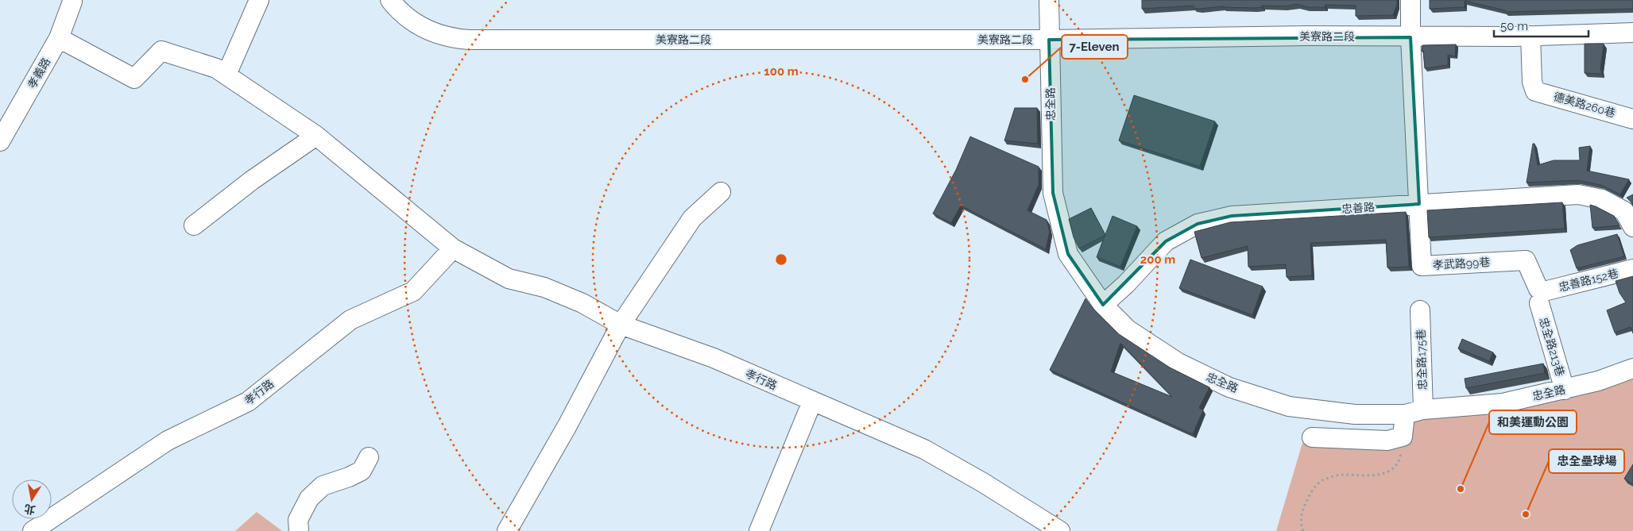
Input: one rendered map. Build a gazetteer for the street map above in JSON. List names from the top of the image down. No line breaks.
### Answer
{"streets":{"street":["美寮路二段","孝義路","忠全路","德美路260巷","忠善路","孝武路99巷","忠善路152巷","忠全路213巷","忠全路175巷","孝行路"]},"crossings":[["美寮路二段","忠全路"],["美寮路二段","德美路260巷"],["孝義路","孝行路"],["忠全路","忠善路"],["忠全路","忠全路213巷"],["忠全路","忠全路175巷"],["忠善路","孝武路99巷"],["孝武路99巷","忠善路152巷"],["孝武路99巷","忠全路213巷"],["忠善路152巷","忠全路213巷"]],"places":["7-Eleven","和美運動公園","忠全壘球場"],"scale_bar":"50 m","north":"bottom","rings":["100 m","200 m"]}
